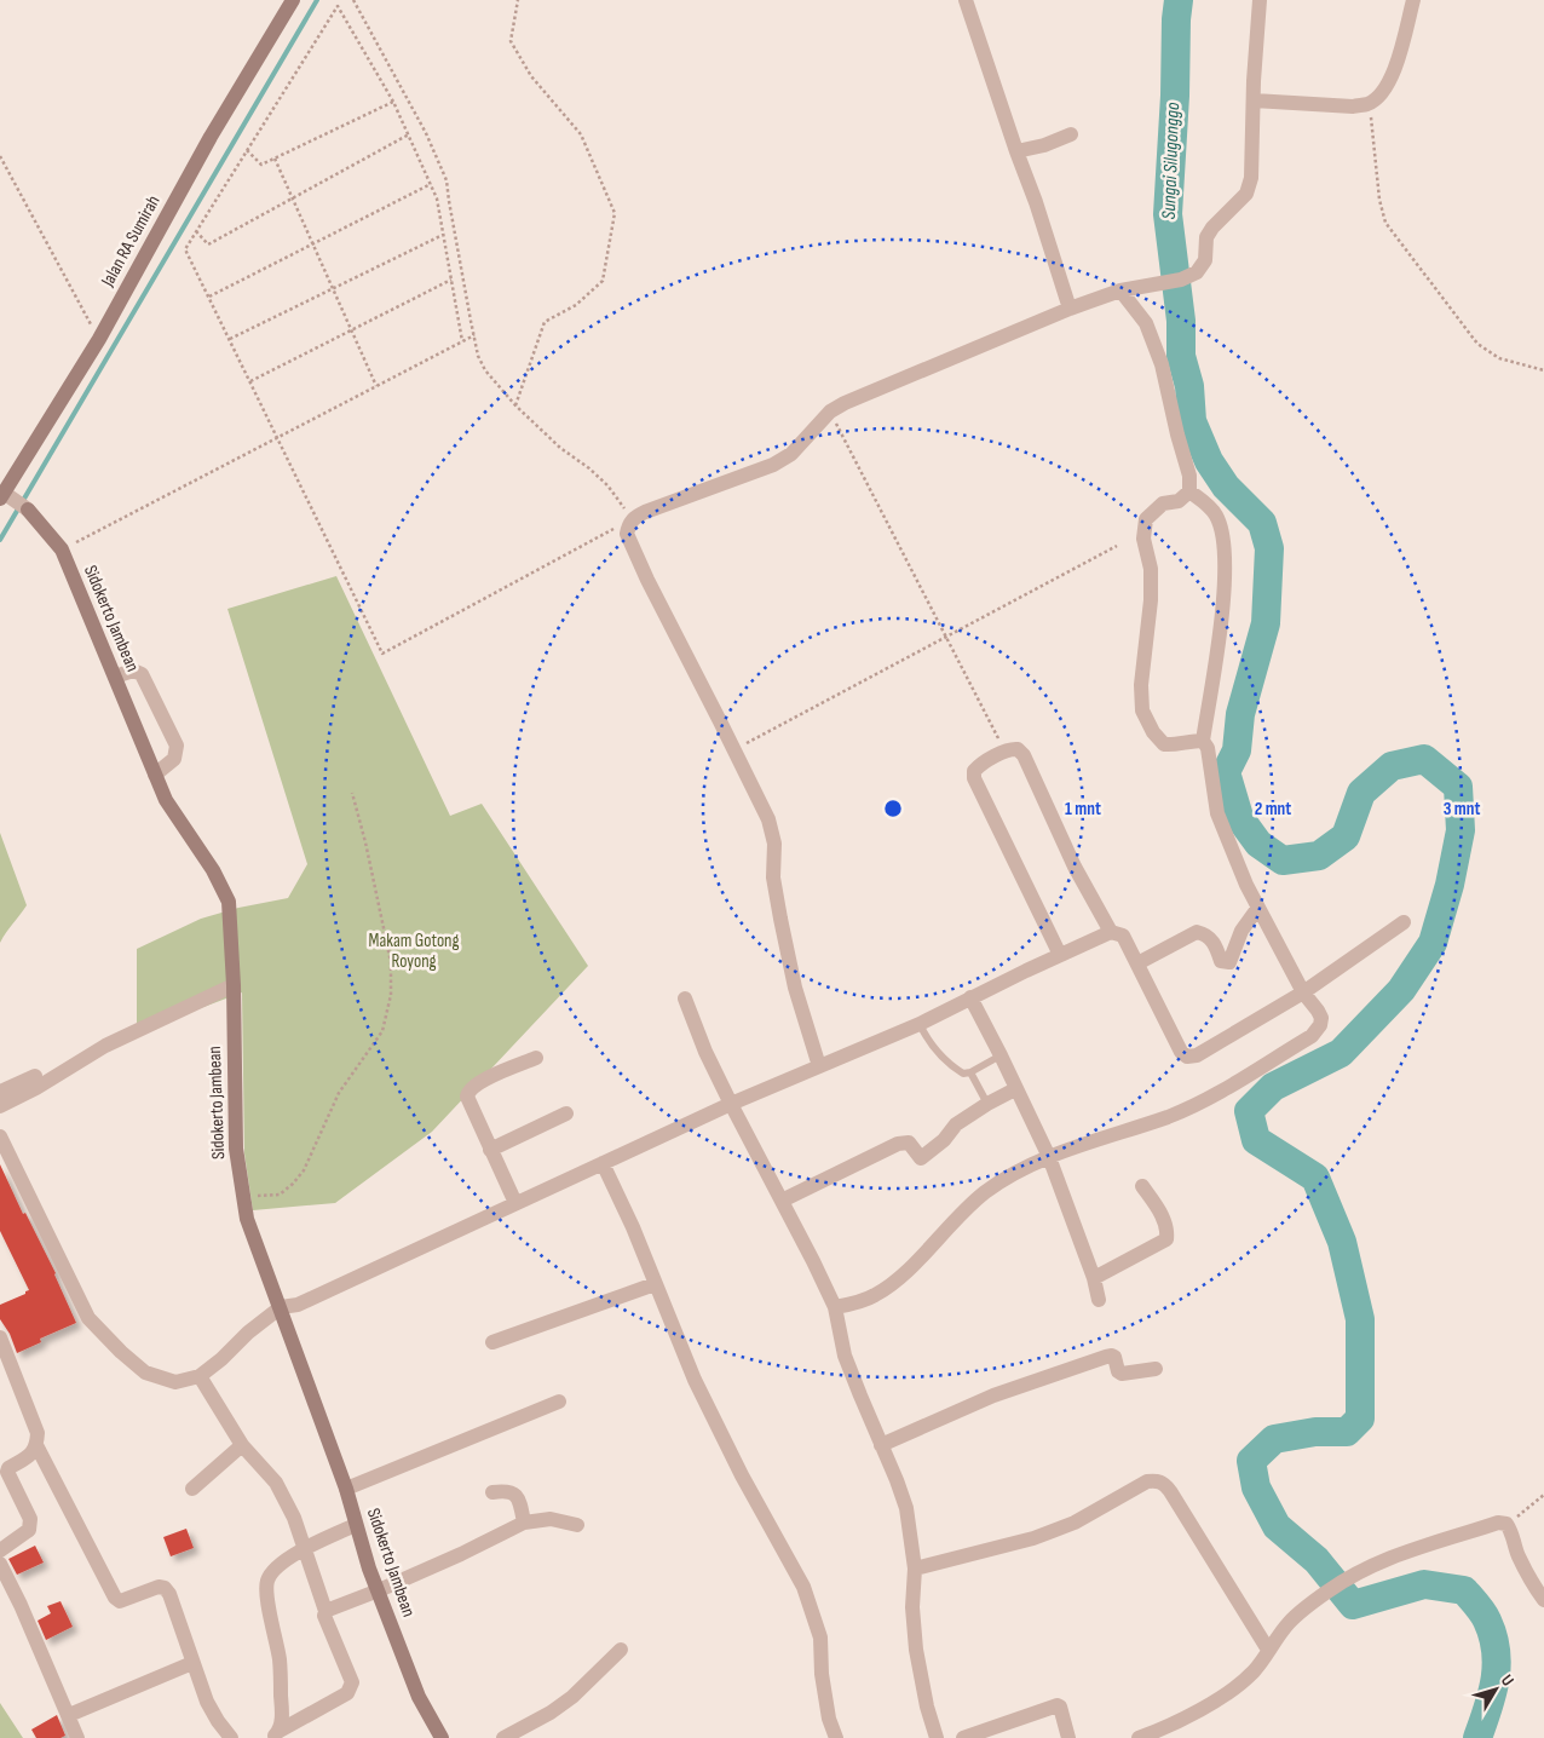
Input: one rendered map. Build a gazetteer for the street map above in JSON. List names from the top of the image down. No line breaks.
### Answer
{"streets":{"street":["Jalan RA Sumirah","Sidokerto Jambean"]},"crossings":[["Jalan RA Sumirah","Sidokerto Jambean"]],"water":["Sungai Silugonggo"],"parks":["Makam Gotong Royong"],"north":"top right","rings":["1 mnt","2 mnt","3 mnt"]}
